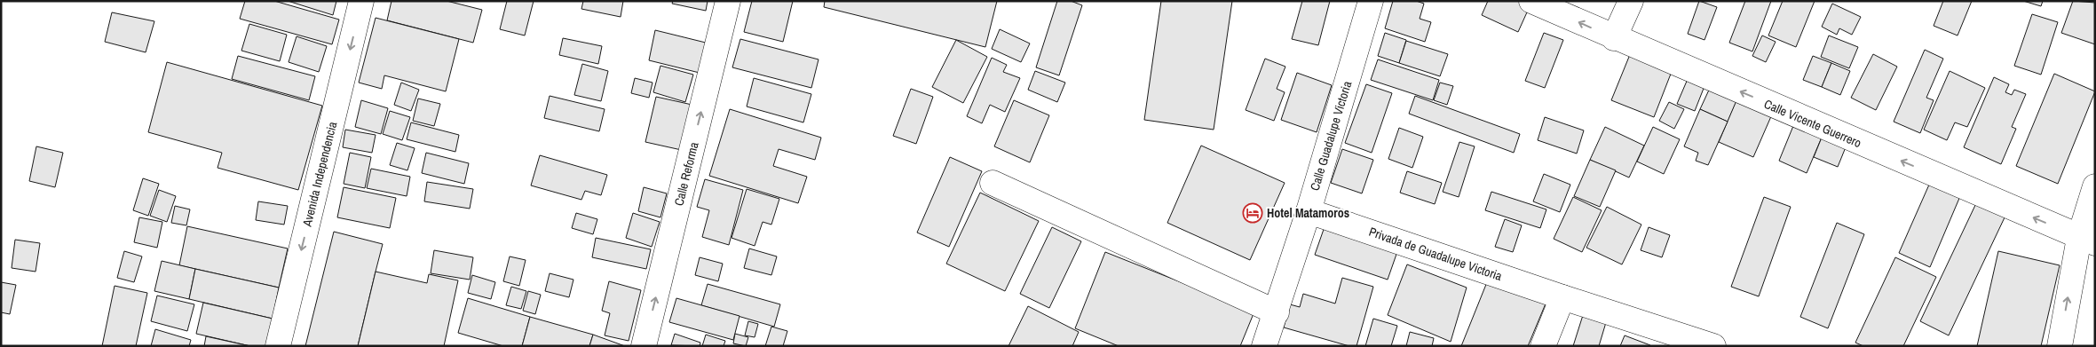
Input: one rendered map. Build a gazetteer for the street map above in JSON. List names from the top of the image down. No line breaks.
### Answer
{"streets":{"street":["Calle Vicente Guerrero","Calle Guadalupe Victoria","Avenida Independencia","Calle Reforma","Privada de Guadalupe Victoria"]},"crossings":[["Calle Guadalupe Victoria","Privada de Guadalupe Victoria"]],"one_way":["Calle Vicente Guerrero","Avenida Independencia","Calle Reforma"],"places":{"hotel":["Hotel Matamoros"]}}
